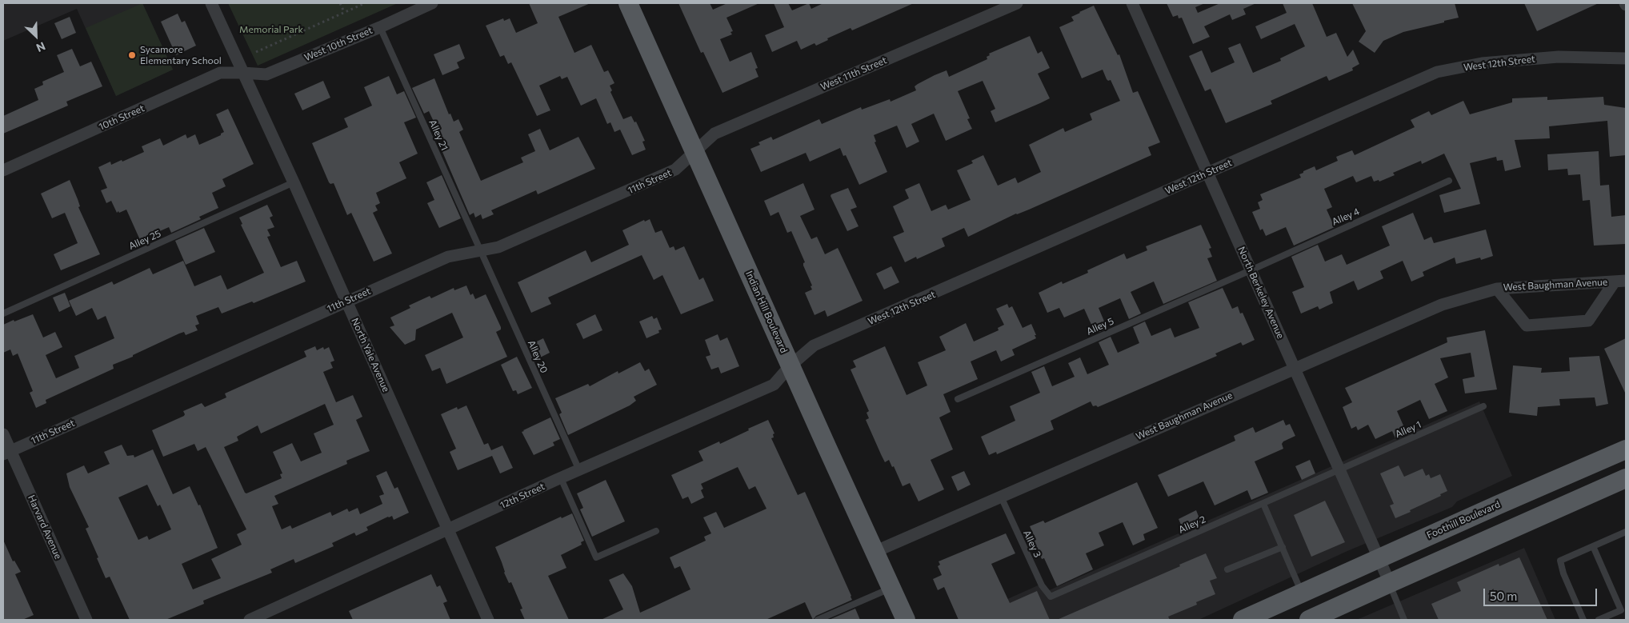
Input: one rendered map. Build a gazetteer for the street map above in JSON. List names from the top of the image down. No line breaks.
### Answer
{"streets":{"main road":["Indian Hill Boulevard","Foothill Boulevard"],"street":["West 10th Street","West 12th Street","West 11th Street","10th Street","11th Street","West Baughman Avenue","North Berkeley Avenue","North Yale Avenue","12th Street","Harvard Avenue"],"lane":["Alley 21","Alley 4","Alley 25","Alley 5","Alley 20","Alley 1","Alley 2","Alley 3"]},"crossings":[["West 10th Street","10th Street"],["West 10th Street","Alley 21"],["West 10th Street","North Yale Avenue"],["West 12th Street","North Berkeley Avenue"],["West 12th Street","Indian Hill Boulevard"],["West 12th Street","12th Street"],["West 11th Street","11th Street"],["West 11th Street","Indian Hill Boulevard"],["10th Street","North Yale Avenue"],["Alley 21","11th Street"],["Alley 21","Alley 20"],["11th Street","Indian Hill Boulevard"],["11th Street","North Yale Avenue"],["11th Street","Alley 20"],["11th Street","Harvard Avenue"],["Alley 4","North Berkeley Avenue"],["Alley 4","Alley 5"],["Alley 25","North Yale Avenue"],["West Baughman Avenue","North Berkeley Avenue"],["West Baughman Avenue","Indian Hill Boulevard"],["West Baughman Avenue","Alley 3"],["North Berkeley Avenue","Alley 5"],["North Berkeley Avenue","Alley 1"],["North Berkeley Avenue","Foothill Boulevard"],["North Berkeley Avenue","Alley 2"],["Indian Hill Boulevard","12th Street"],["North Yale Avenue","12th Street"],["Alley 20","12th Street"],["Alley 1","Alley 2"],["Alley 2","Alley 3"]],"parks":["Memorial Park"],"places":["Sycamore Elementary School"],"scale_bar":"50 m","north":"bottom right"}
